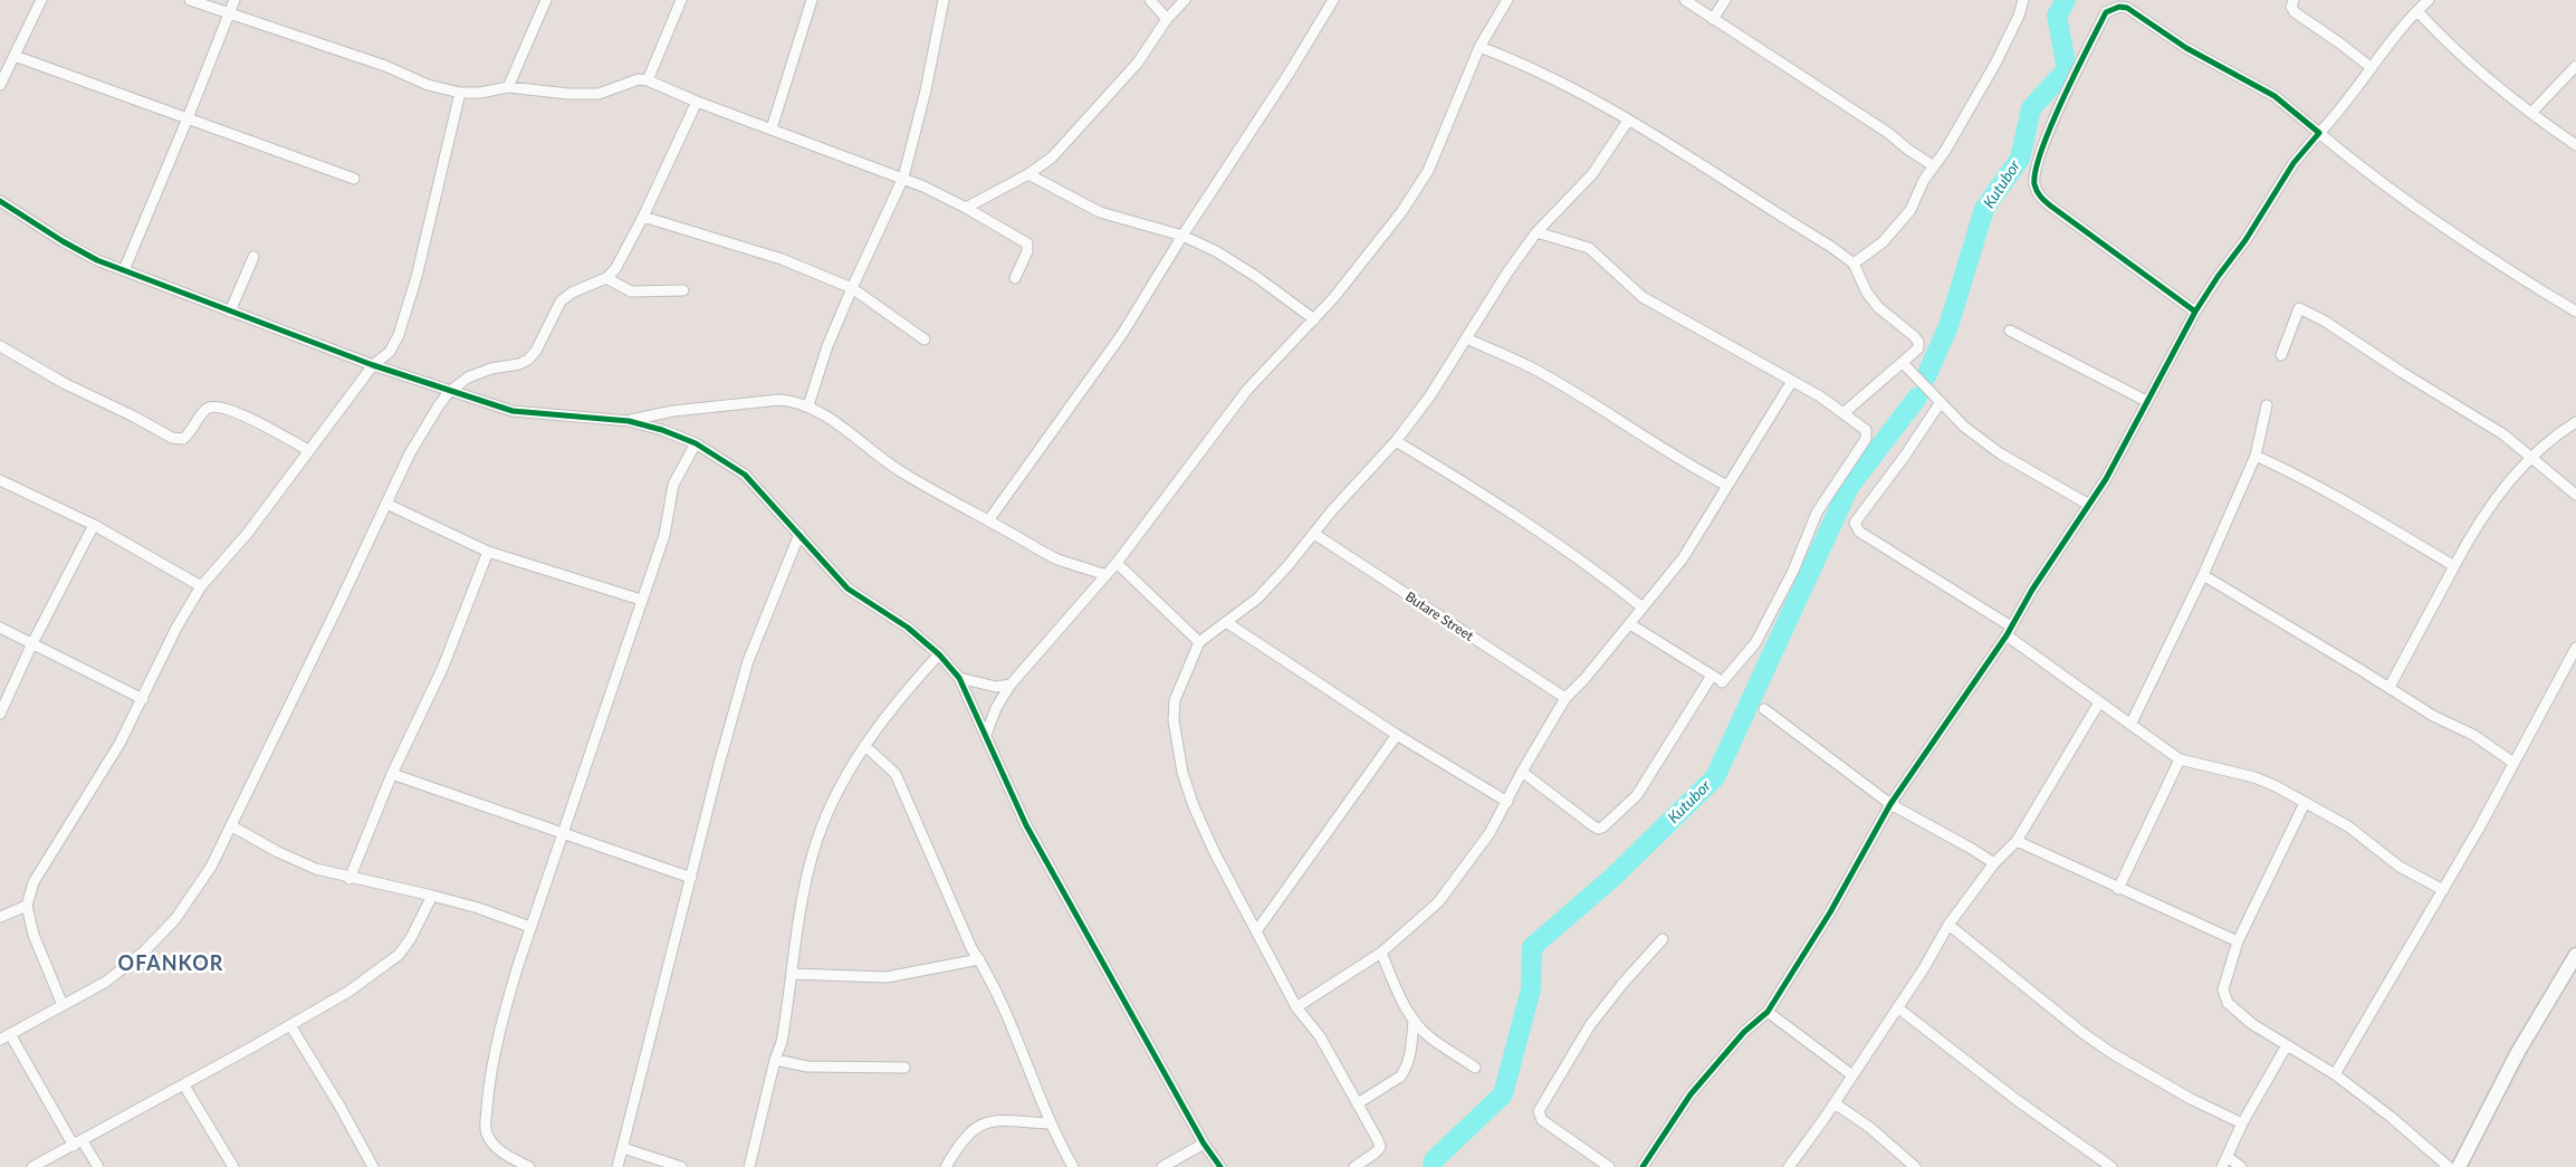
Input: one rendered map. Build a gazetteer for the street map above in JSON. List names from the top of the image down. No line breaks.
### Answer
{"streets":{"street":["Butare Street"]},"districts":["OFANKOR"],"water":["Kutubor"]}
